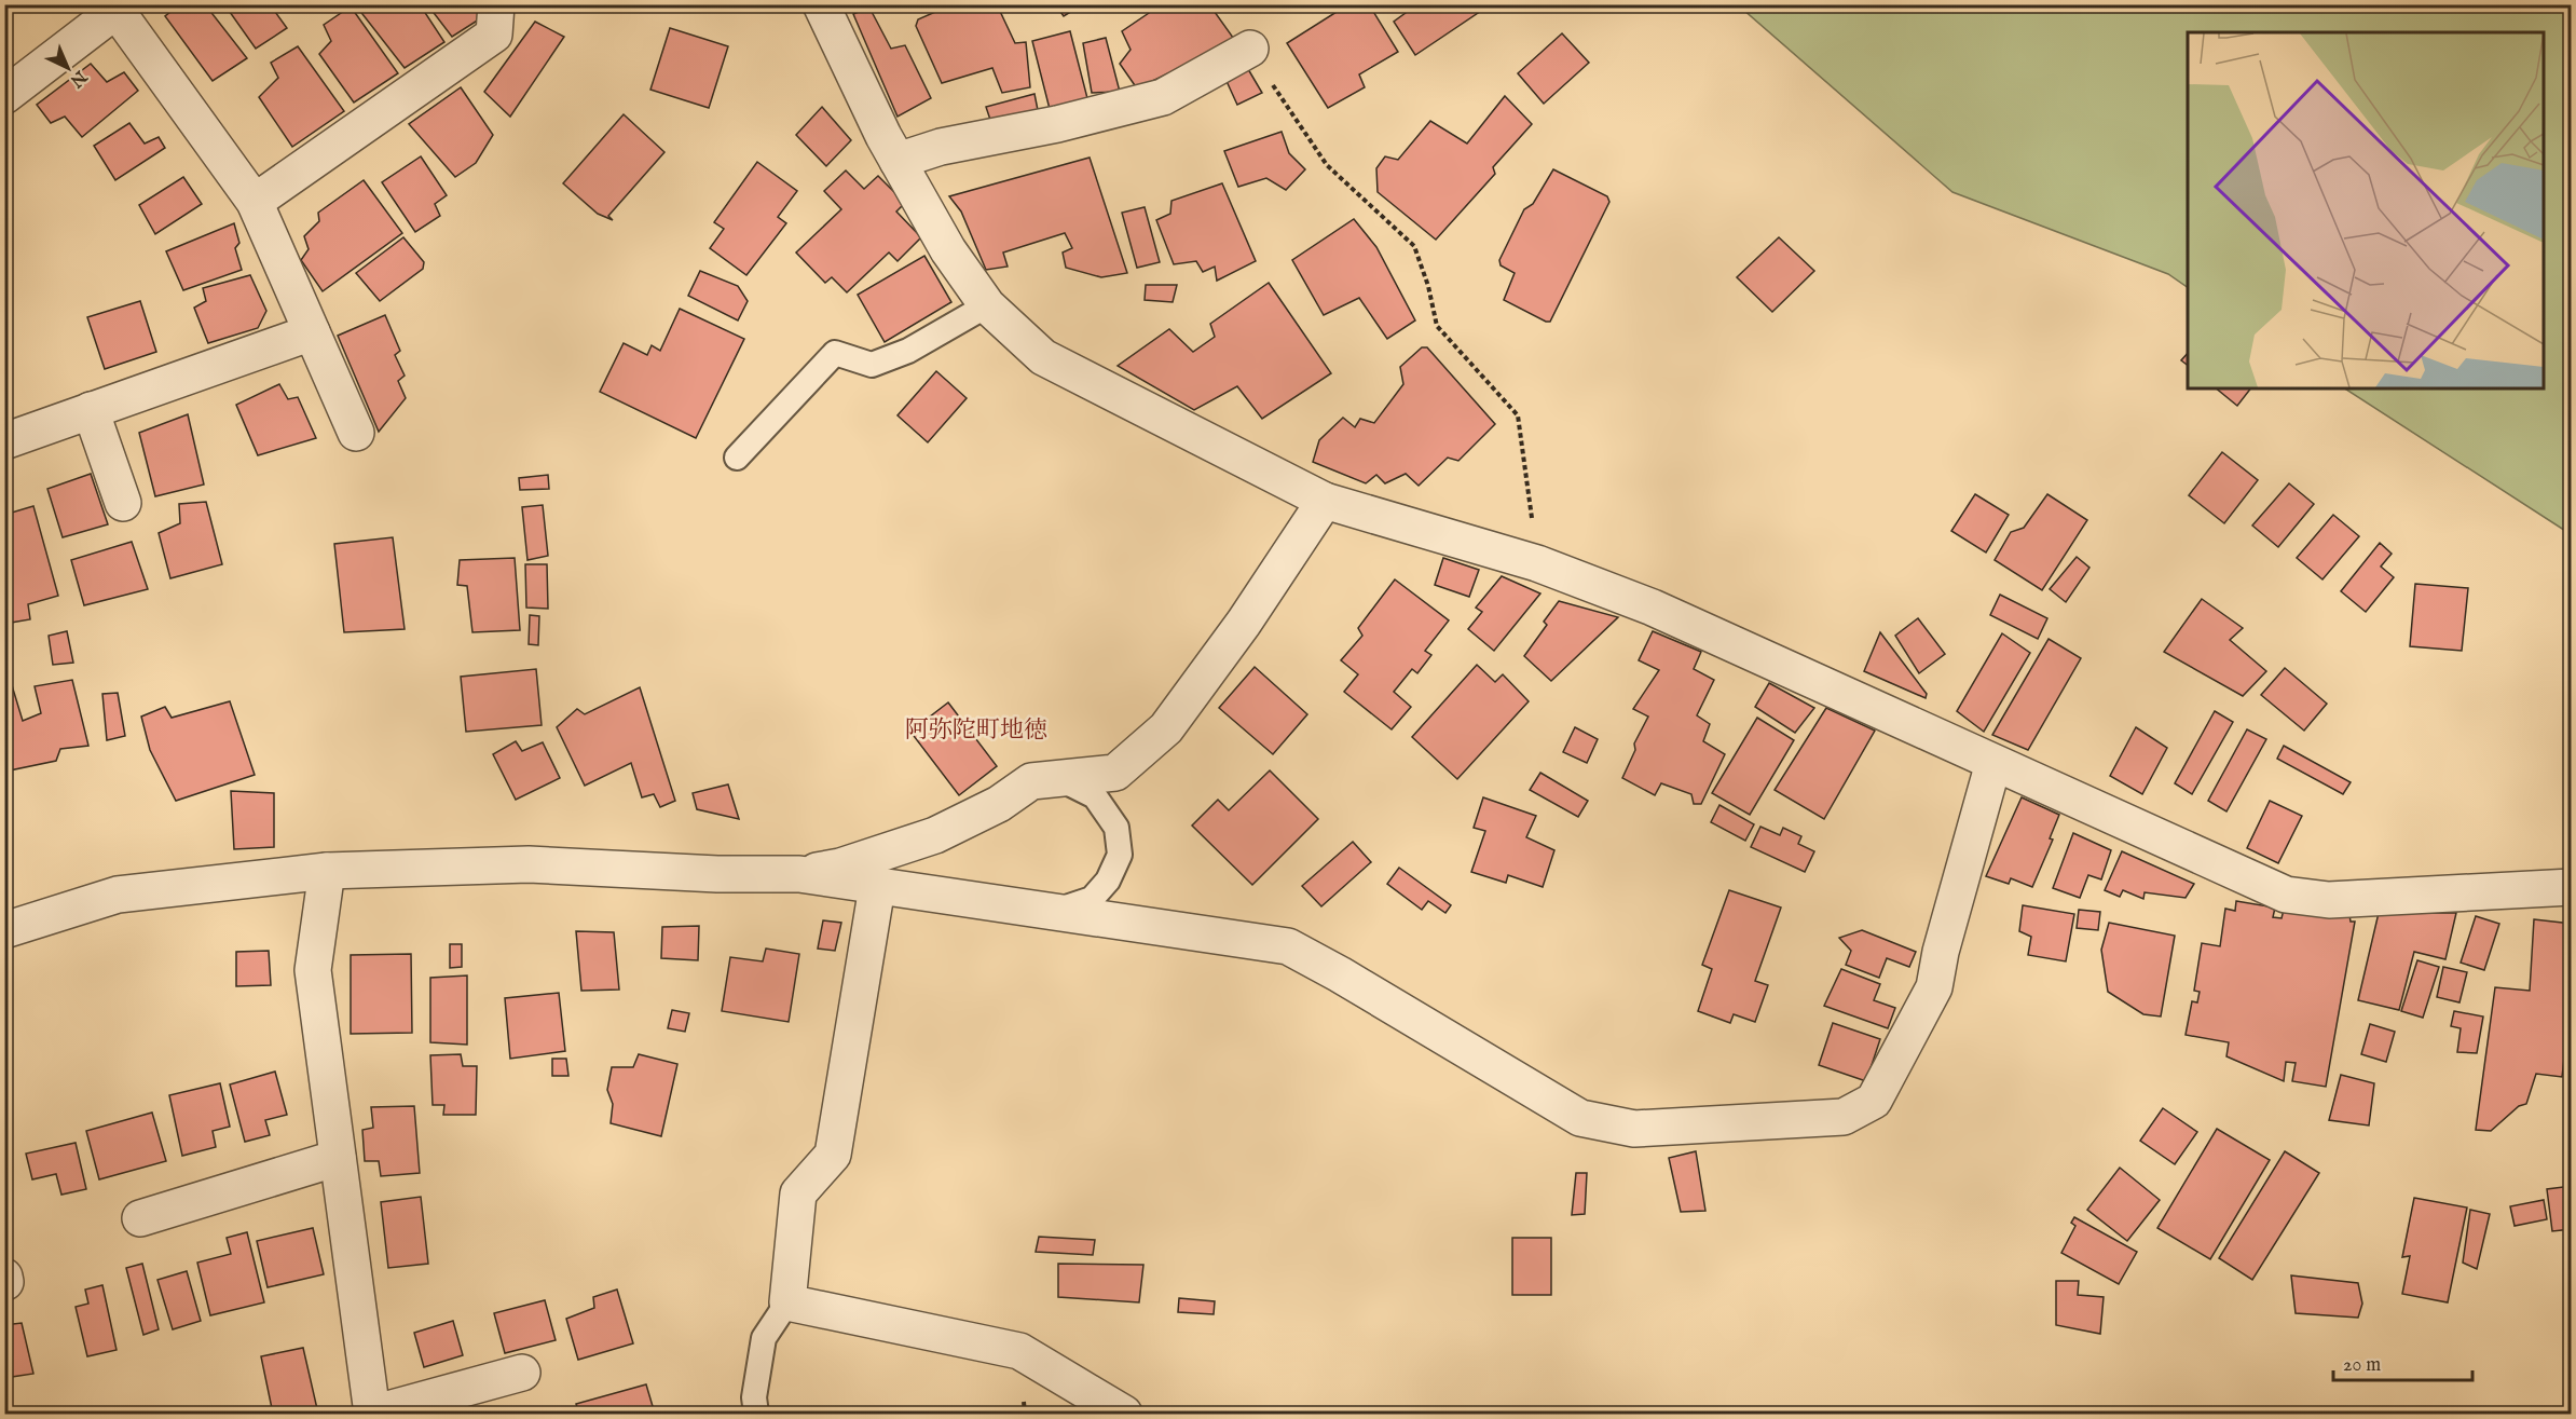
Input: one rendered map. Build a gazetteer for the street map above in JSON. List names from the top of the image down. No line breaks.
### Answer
{"districts":["阿弥陀町地徳"],"scale_bar":"20 m","north":"bottom right"}
